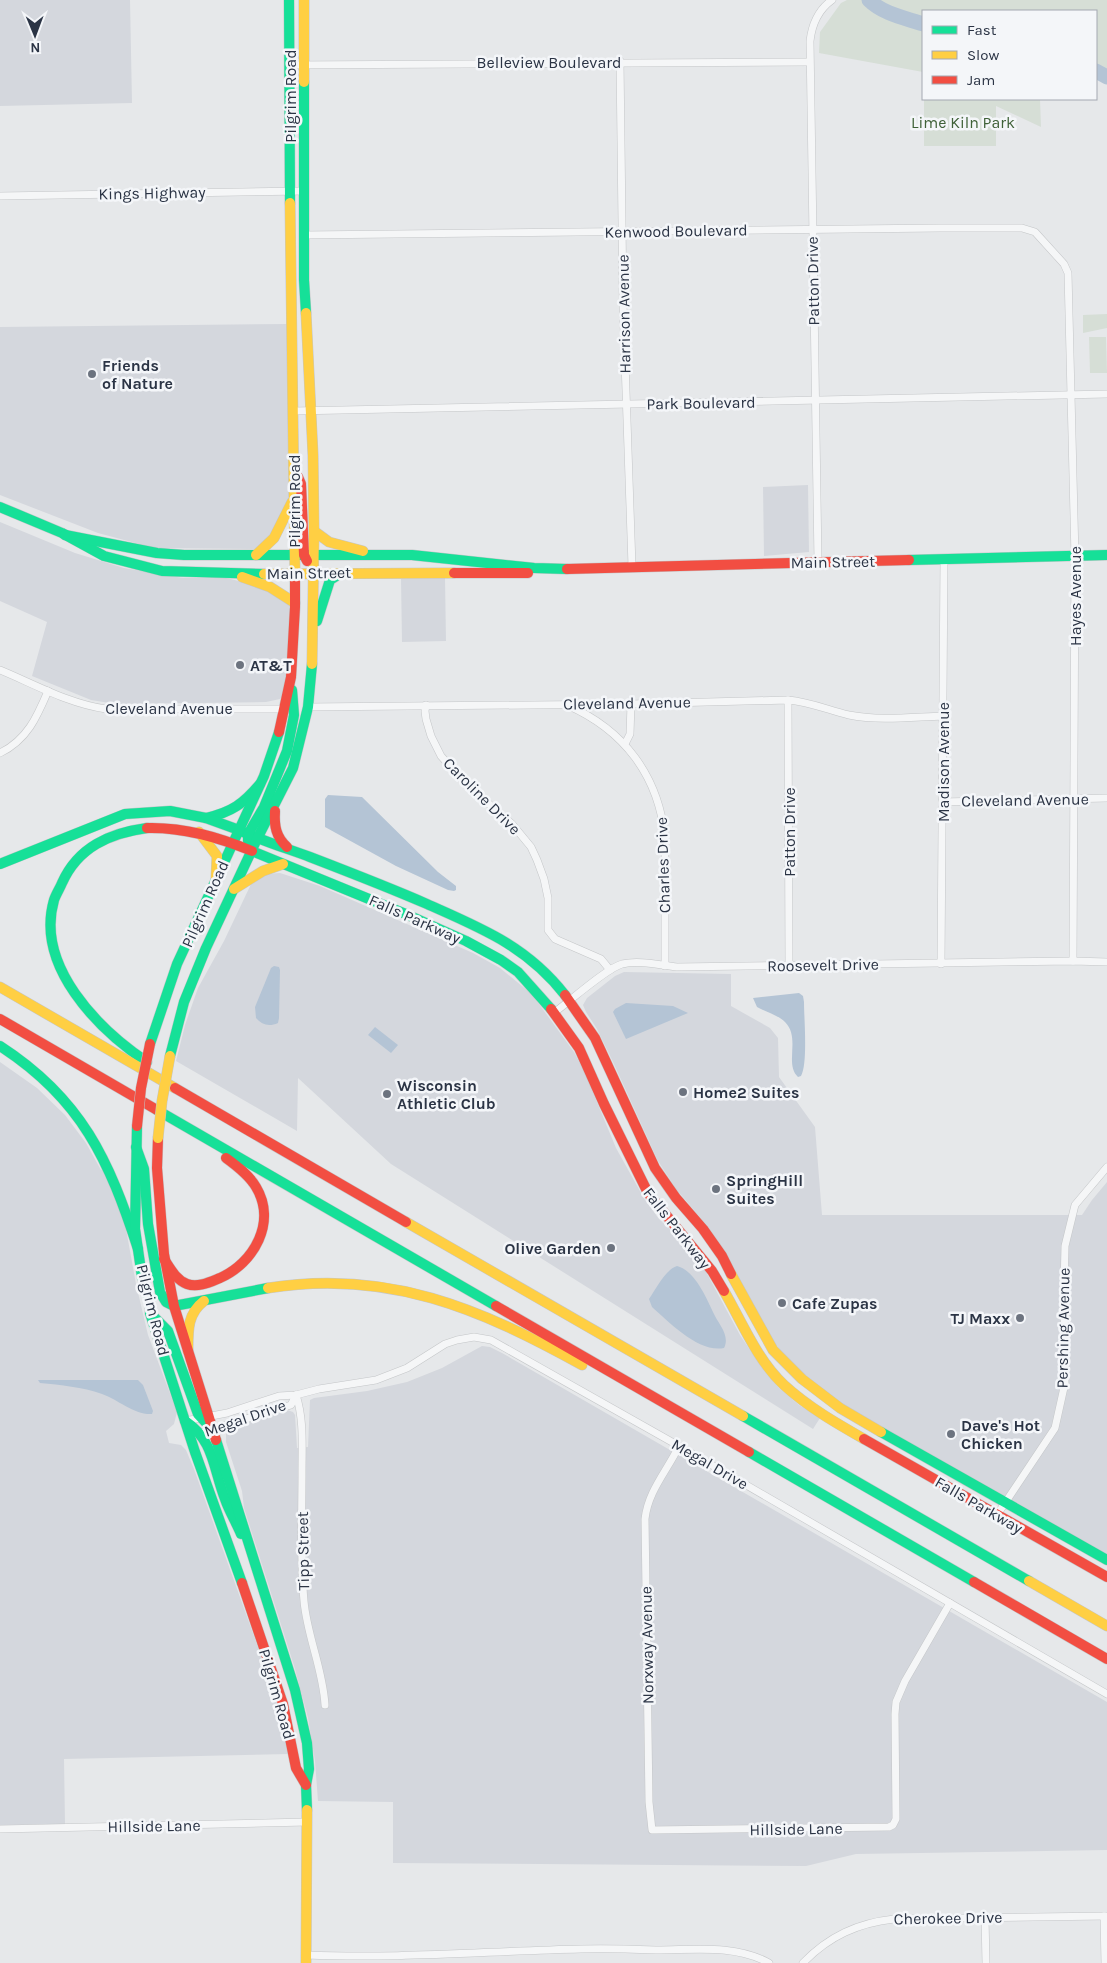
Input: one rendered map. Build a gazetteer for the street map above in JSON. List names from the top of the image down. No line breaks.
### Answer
{"streets":{"main road":["Pilgrim Road","Main Street","Falls Parkway"],"street":["Belleview Boulevard","Kings Highway","Kenwood Boulevard","Patton Drive","Harrison Avenue","Park Boulevard","Hayes Avenue","Cleveland Avenue","Madison Avenue","Caroline Drive","Charles Drive","Roosevelt Drive","Pershing Avenue","Megal Drive","Tipp Street","Norxway Avenue","Hillside Lane","Cherokee Drive"]},"crossings":[["Belleview Boulevard","Pilgrim Road"],["Belleview Boulevard","Patton Drive"],["Belleview Boulevard","Harrison Avenue"],["Pilgrim Road","Kings Highway"],["Pilgrim Road","Kenwood Boulevard"],["Pilgrim Road","Park Boulevard"],["Pilgrim Road","Main Street"],["Pilgrim Road","Cleveland Avenue"],["Pilgrim Road","Falls Parkway"],["Pilgrim Road","Megal Drive"],["Pilgrim Road","Hillside Lane"],["Kenwood Boulevard","Patton Drive"],["Kenwood Boulevard","Harrison Avenue"],["Kenwood Boulevard","Hayes Avenue"],["Patton Drive","Park Boulevard"],["Patton Drive","Main Street"],["Patton Drive","Cleveland Avenue"],["Patton Drive","Roosevelt Drive"],["Harrison Avenue","Park Boulevard"],["Harrison Avenue","Main Street"],["Park Boulevard","Hayes Avenue"],["Main Street","Hayes Avenue"],["Main Street","Madison Avenue"],["Hayes Avenue","Cleveland Avenue"],["Hayes Avenue","Roosevelt Drive"],["Cleveland Avenue","Madison Avenue"],["Cleveland Avenue","Caroline Drive"],["Cleveland Avenue","Charles Drive"],["Madison Avenue","Roosevelt Drive"],["Caroline Drive","Roosevelt Drive"],["Charles Drive","Roosevelt Drive"],["Falls Parkway","Roosevelt Drive"],["Falls Parkway","Pershing Avenue"],["Megal Drive","Tipp Street"],["Megal Drive","Norxway Avenue"],["Megal Drive","Hillside Lane"],["Norxway Avenue","Hillside Lane"]],"parks":["Lime Kiln Park"],"places":["Friends of Nature","AT&T","Home2 Suites","Wisconsin Athletic Club","SpringHill Suites","Olive Garden","Cafe Zupas","TJ Maxx","Dave's Hot Chicken"],"legend":["Fast","Slow","Jam"],"north":"bottom"}
